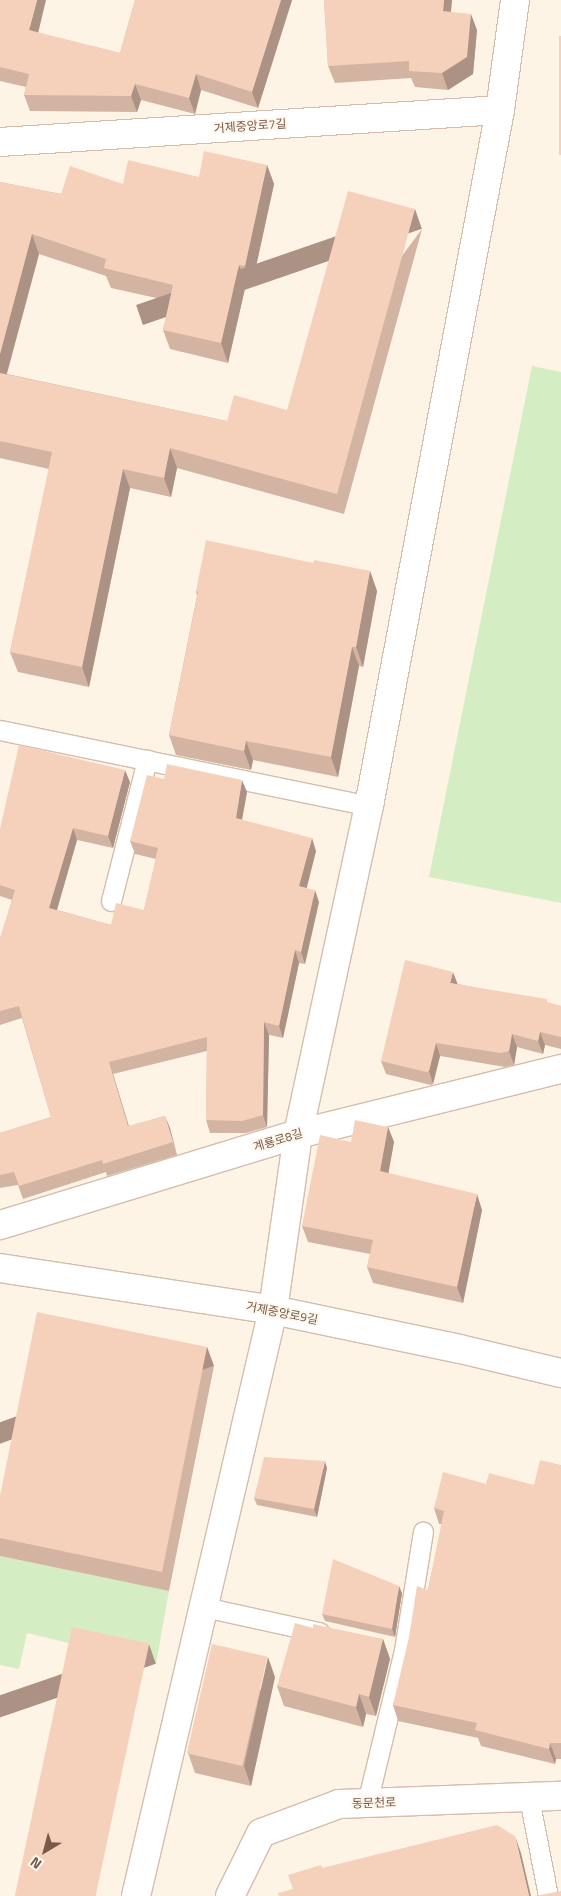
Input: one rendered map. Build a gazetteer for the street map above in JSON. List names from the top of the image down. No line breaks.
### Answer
{"streets":{"street":["거제중앙로7길","계룡로8길","거제중앙로9길","동문천로"]},"north":"bottom left"}
